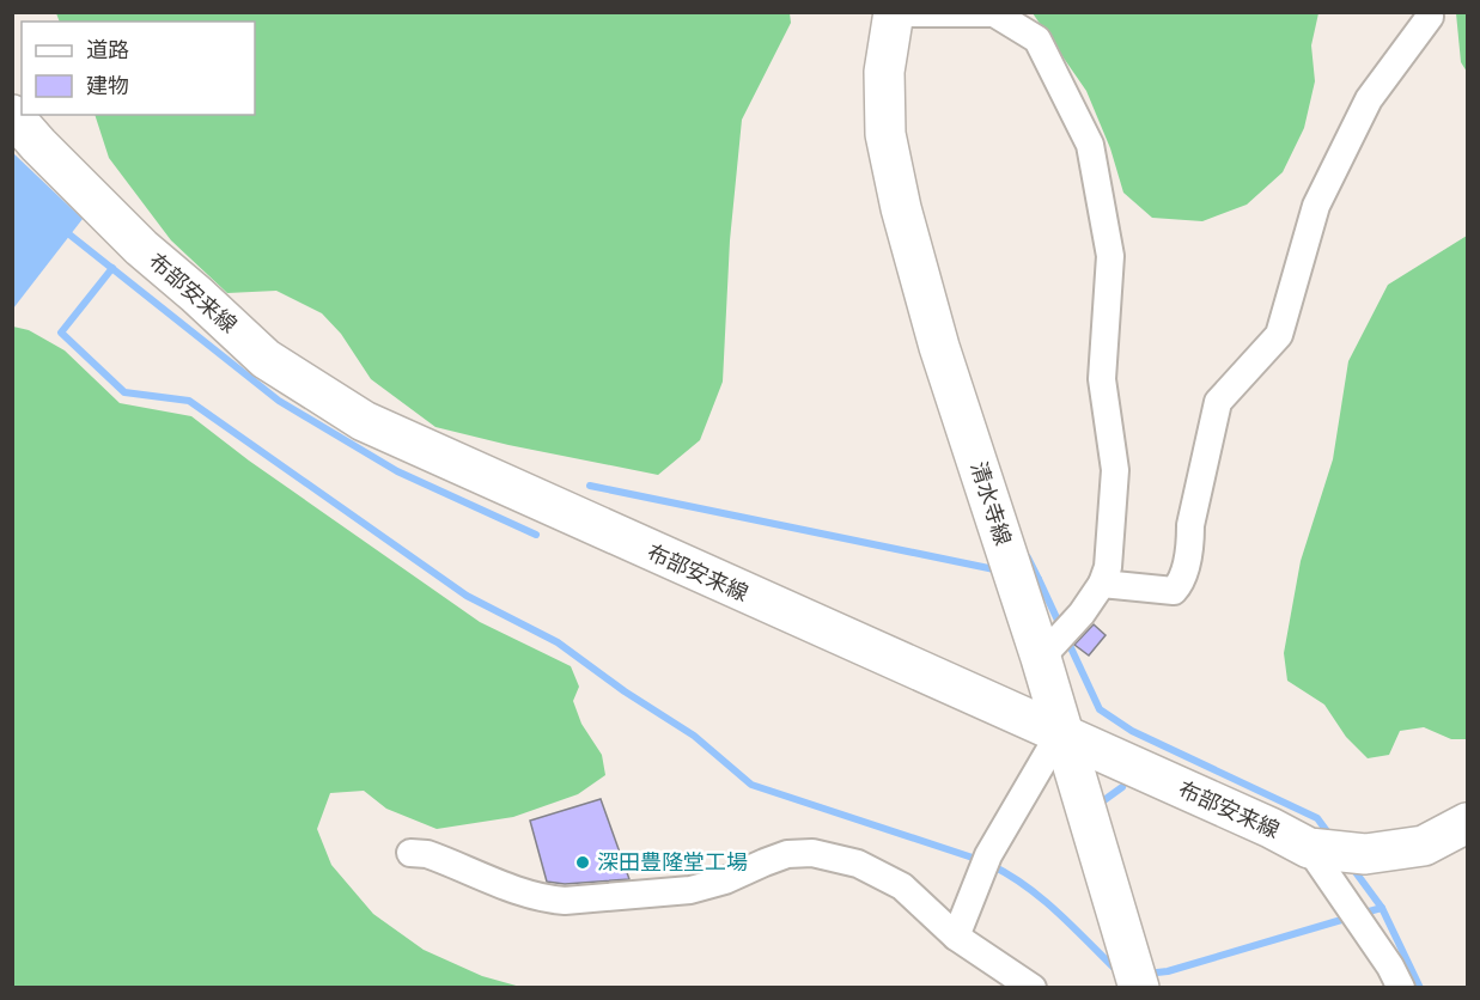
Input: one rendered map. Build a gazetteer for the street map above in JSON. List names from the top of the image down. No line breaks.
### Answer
{"streets":{"main road":["布部安来線","清水寺線"]},"crossings":[["布部安来線","清水寺線"]],"places":["深田豊隆堂工場"],"legend":["道路","建物"]}
